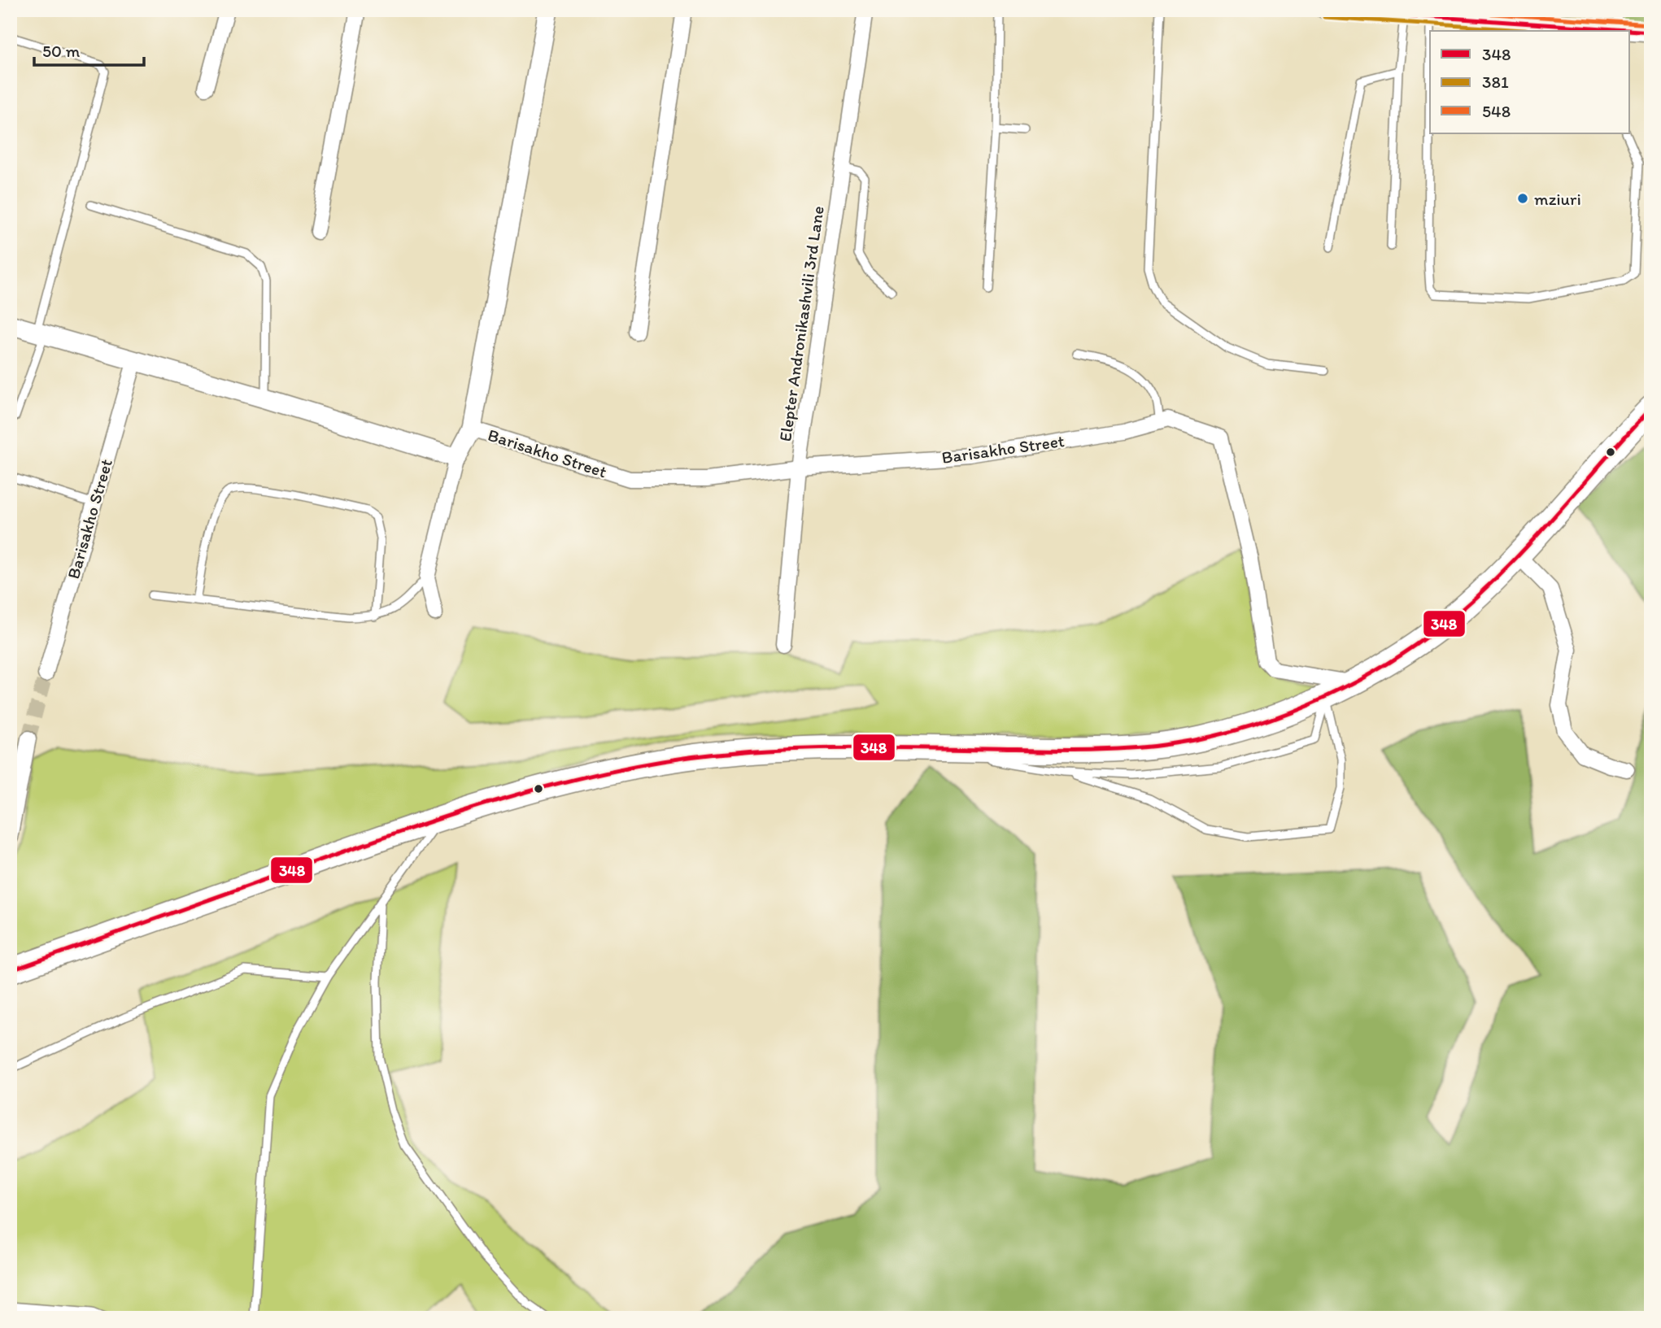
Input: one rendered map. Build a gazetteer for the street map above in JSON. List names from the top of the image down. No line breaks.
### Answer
{"streets":{"street":["Elepter Andronikashvili 3rd Lane","Barisakho Street"]},"crossings":[["Elepter Andronikashvili 3rd Lane","Barisakho Street"]],"places":["mziuri"],"lines":["transit line 348","transit line 548","transit line 381"],"legend":["348","381","548"],"scale_bar":"50 m"}
